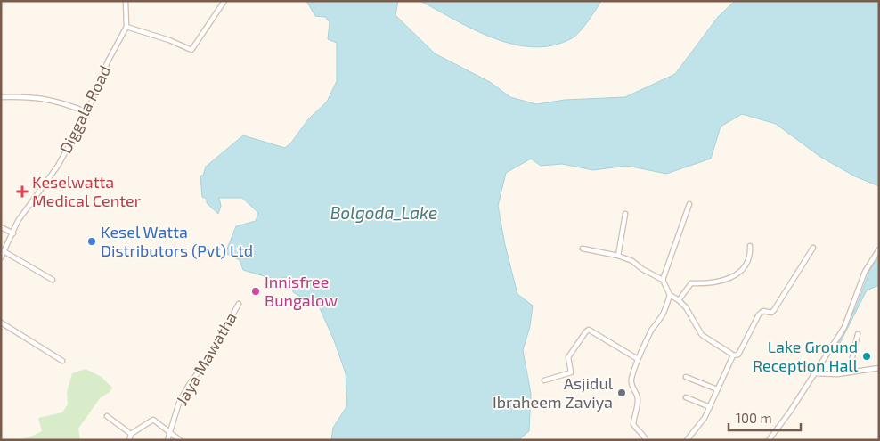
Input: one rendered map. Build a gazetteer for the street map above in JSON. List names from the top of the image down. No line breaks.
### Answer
{"streets":{"street":["Diggala Road","Jaya Mawatha"]},"water":["Bolgoda_Lake"],"places":{"health":["Keselwatta Medical Center"],"other":["Kesel Watta Distributors (Pvt) Ltd","Innisfree Bungalow","Lake Ground Reception Hall","Asjidul Ibraheem Zaviya"]},"scale_bar":"100 m"}
